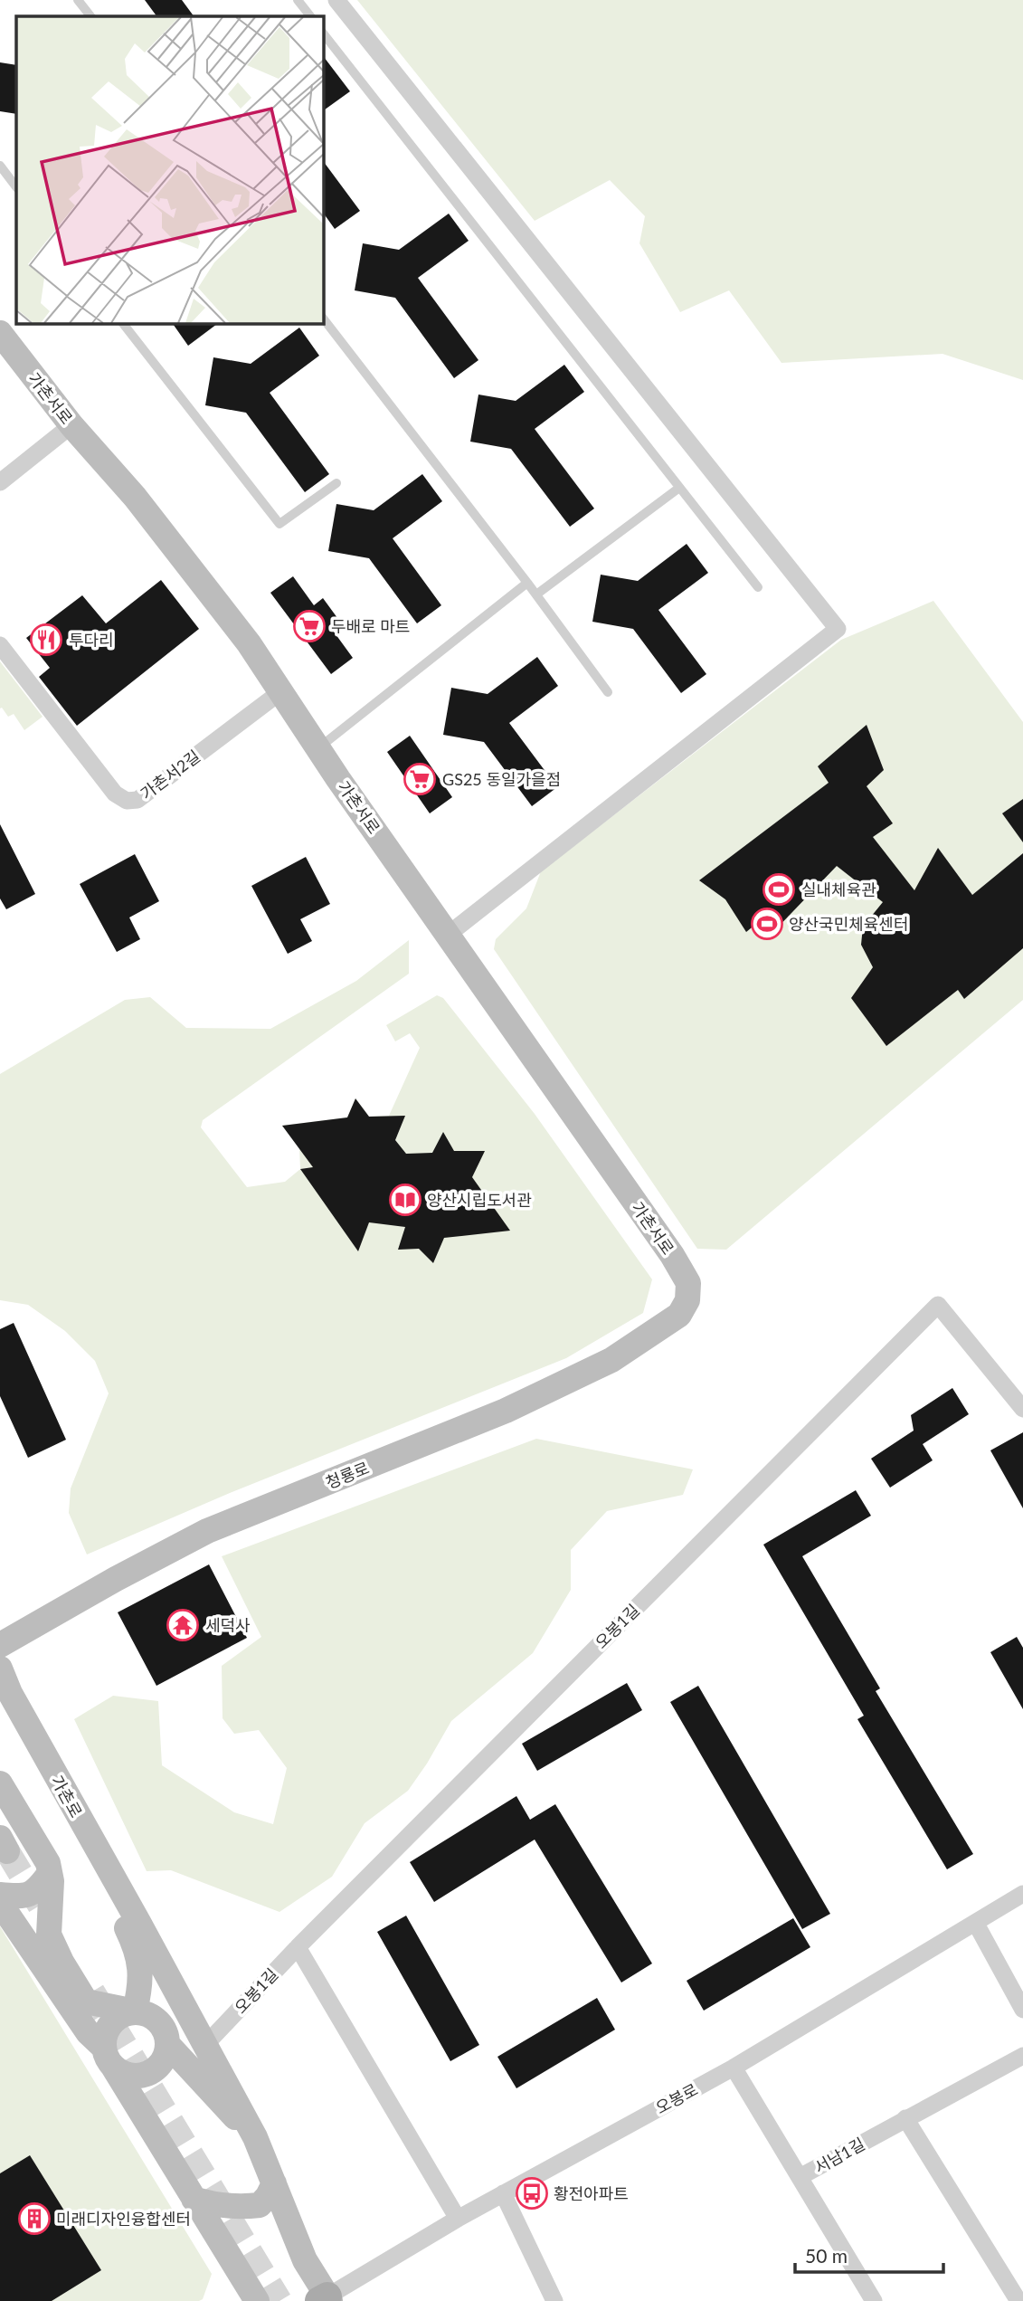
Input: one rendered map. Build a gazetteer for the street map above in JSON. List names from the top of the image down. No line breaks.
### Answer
{"streets":{"main road":["가촌서로","청룡로","가촌로"],"street":["가촌서2길","오봉1길","오봉로","서남1길"]},"crossings":[["가촌서로","가촌서2길"],["가촌서로","청룡로"],["오봉1길","가촌로"],["가촌로","오봉로"]],"places":{"supermarket":["두배로 마트","GS25 동일가을점"],"restaurant":["투다리"],"sports":["실내체육관","양산국민체육센터"],"library":["양산시립도서관"],"temple":["세덕사"],"bus stop":["황전아파트"],"building":["미래디자인융합센터"]},"scale_bar":"50 m"}
